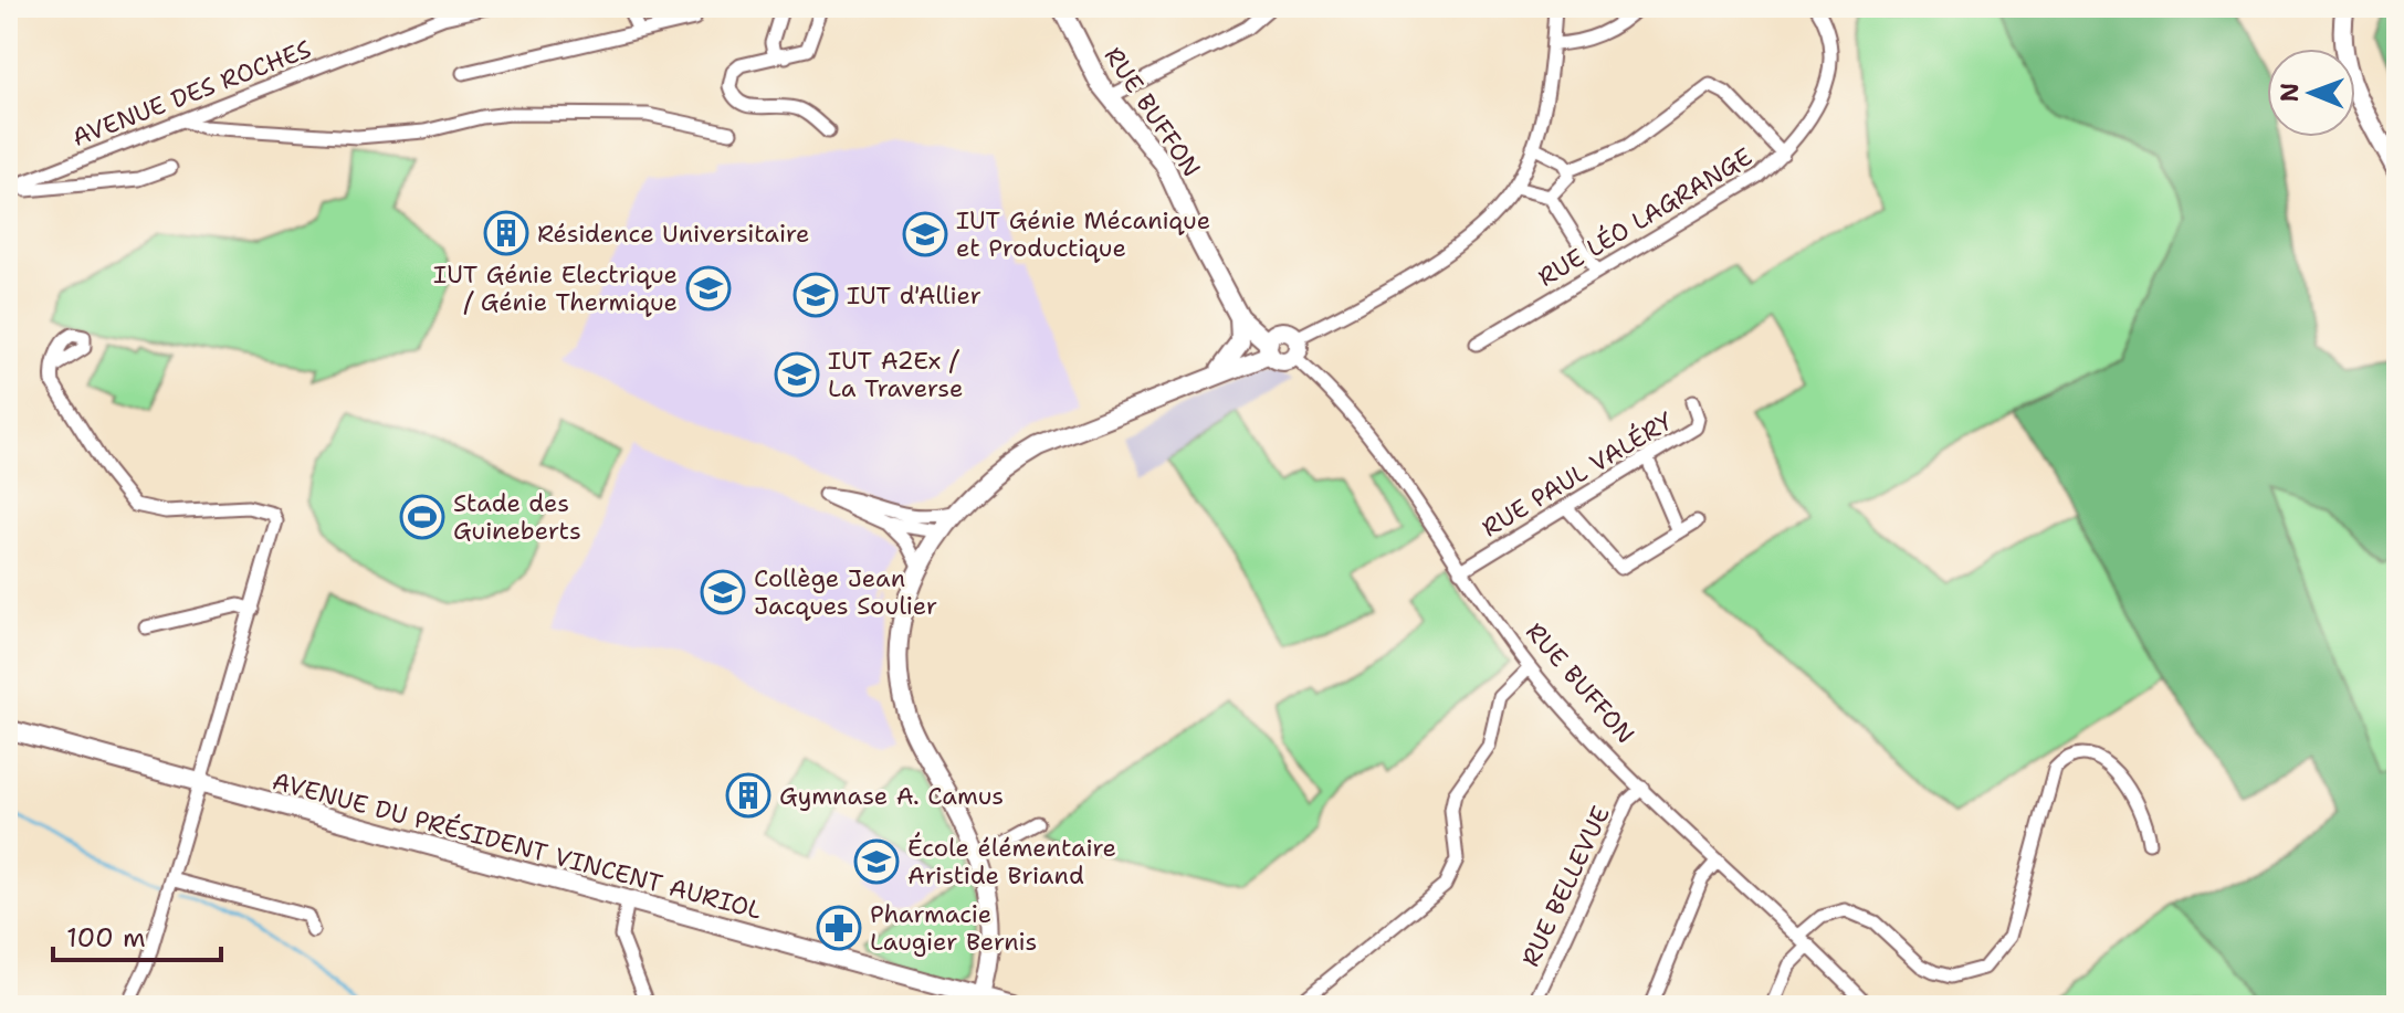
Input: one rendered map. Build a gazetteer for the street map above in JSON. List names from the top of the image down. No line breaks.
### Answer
{"streets":{"main road":["RUE BUFFON","AVENUE DU PRÉSIDENT VINCENT AURIOL"],"street":["AVENUE DES ROCHES","RUE LÉO LAGRANGE","RUE PAUL VALÉRY","RUE BELLEVUE"]},"crossings":[["RUE BUFFON","RUE PAUL VALÉRY"],["RUE BUFFON","RUE BELLEVUE"]],"places":{"building":["Résidence Universitaire","Gymnase A. Camus"],"school or university":["IUT Génie Mécanique et Productique","IUT Génie Electrique / Génie Thermique","IUT d'Allier","IUT A2Ex / La Traverse","Collège Jean Jacques Soulier","École élémentaire Aristide Briand"],"sports":["Stade des Guineberts"],"pharmacy":["Pharmacie Laugier Bernis"]},"scale_bar":"100 m","north":"left"}
